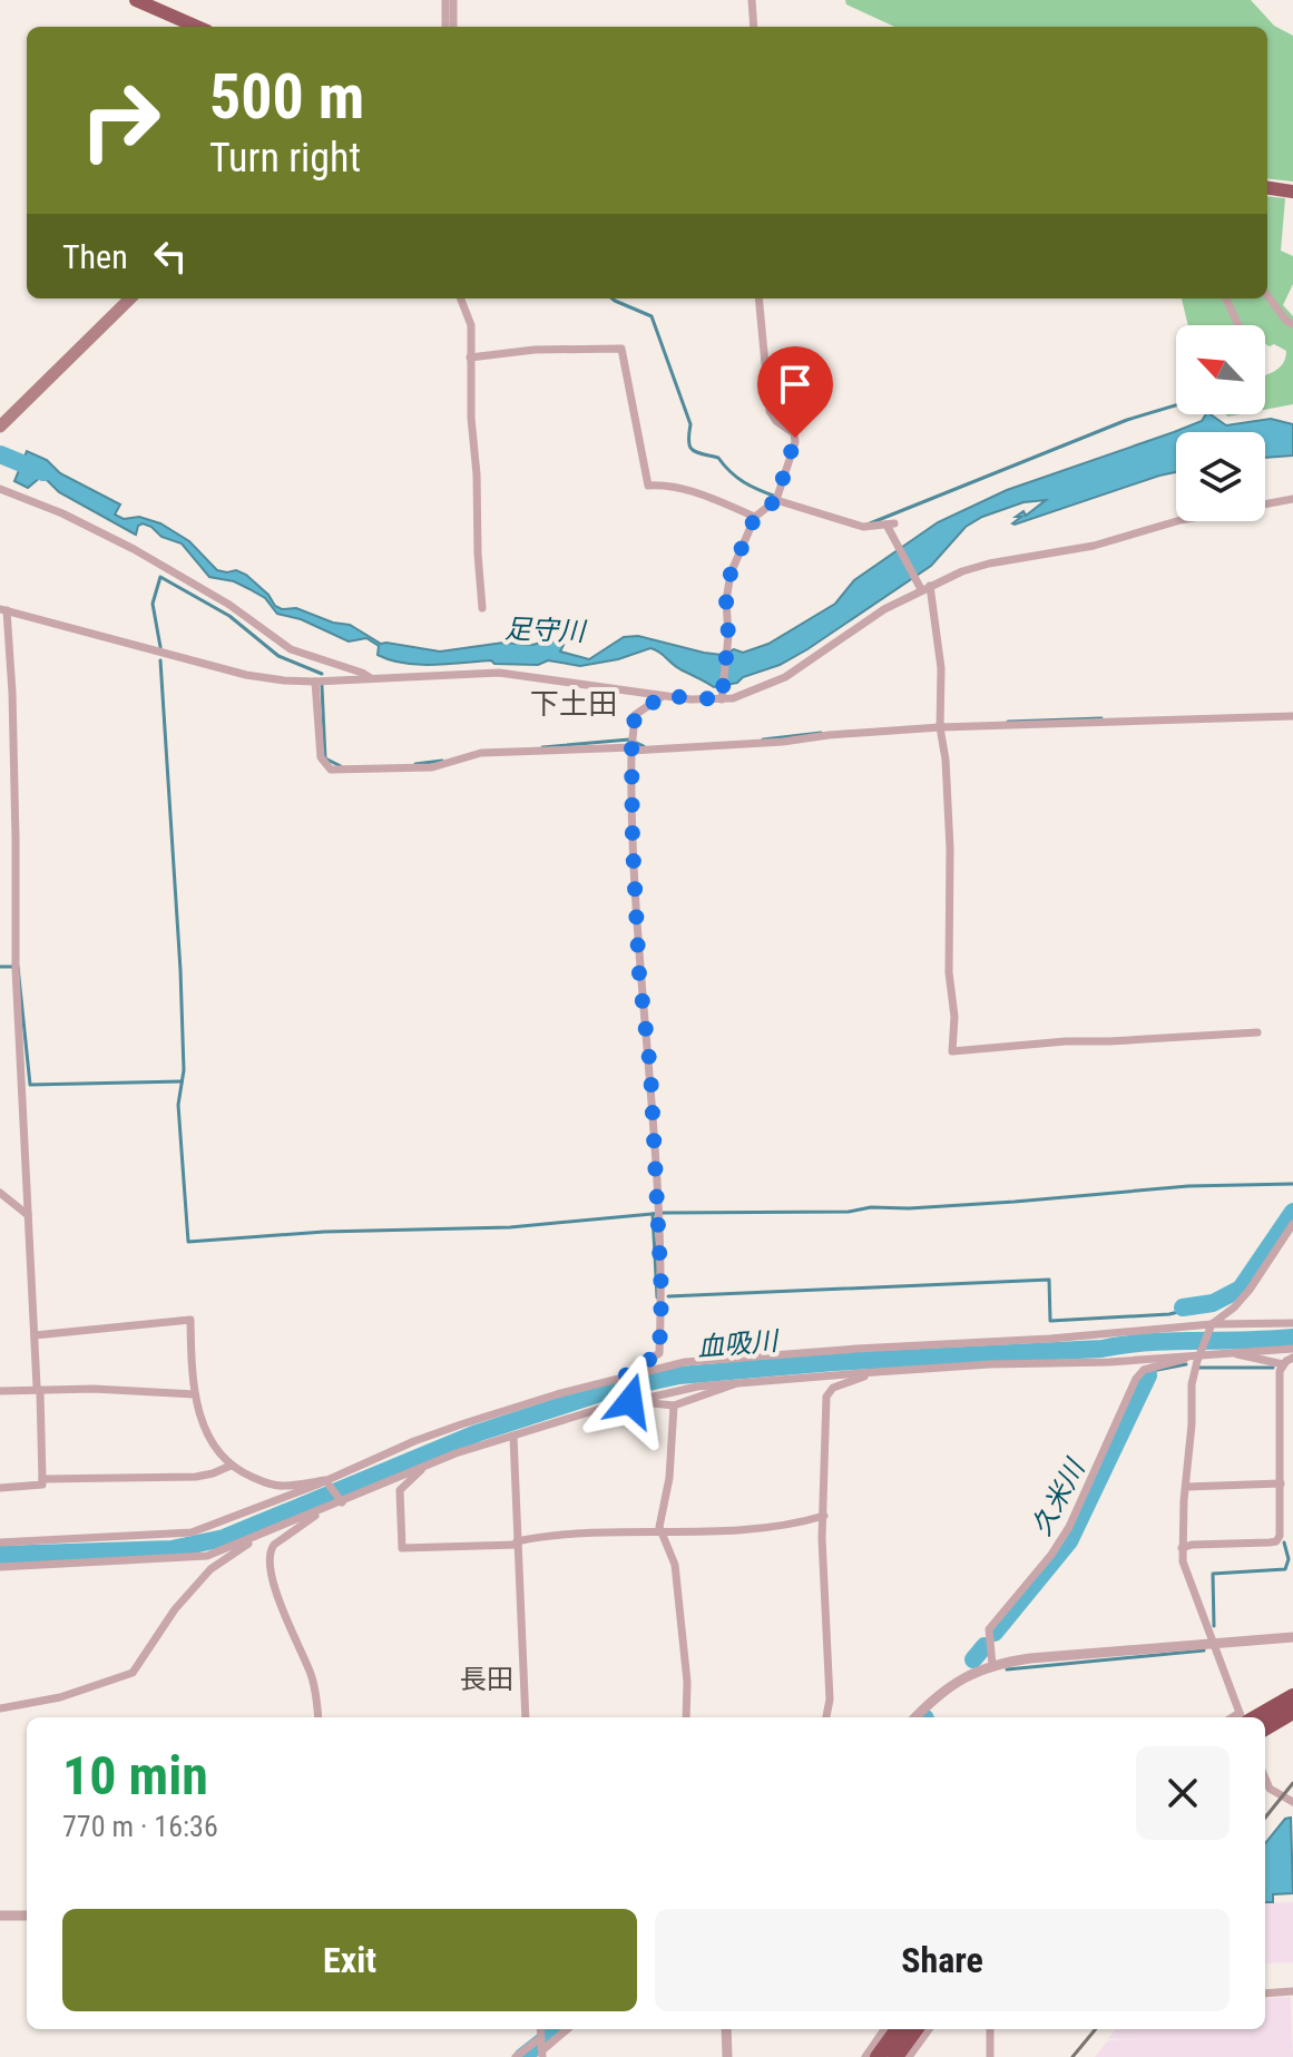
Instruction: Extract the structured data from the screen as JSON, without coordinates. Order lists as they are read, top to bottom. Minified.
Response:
{"districts":["下土田","長田"],"water":["足守川","血吸川","久米川"],"north":"top left","page":{"turn":["500 m","Turn right"],"then":"Then","heading":["10 min","770 m · 16:36"],"buttons":["Exit","Share"]}}
